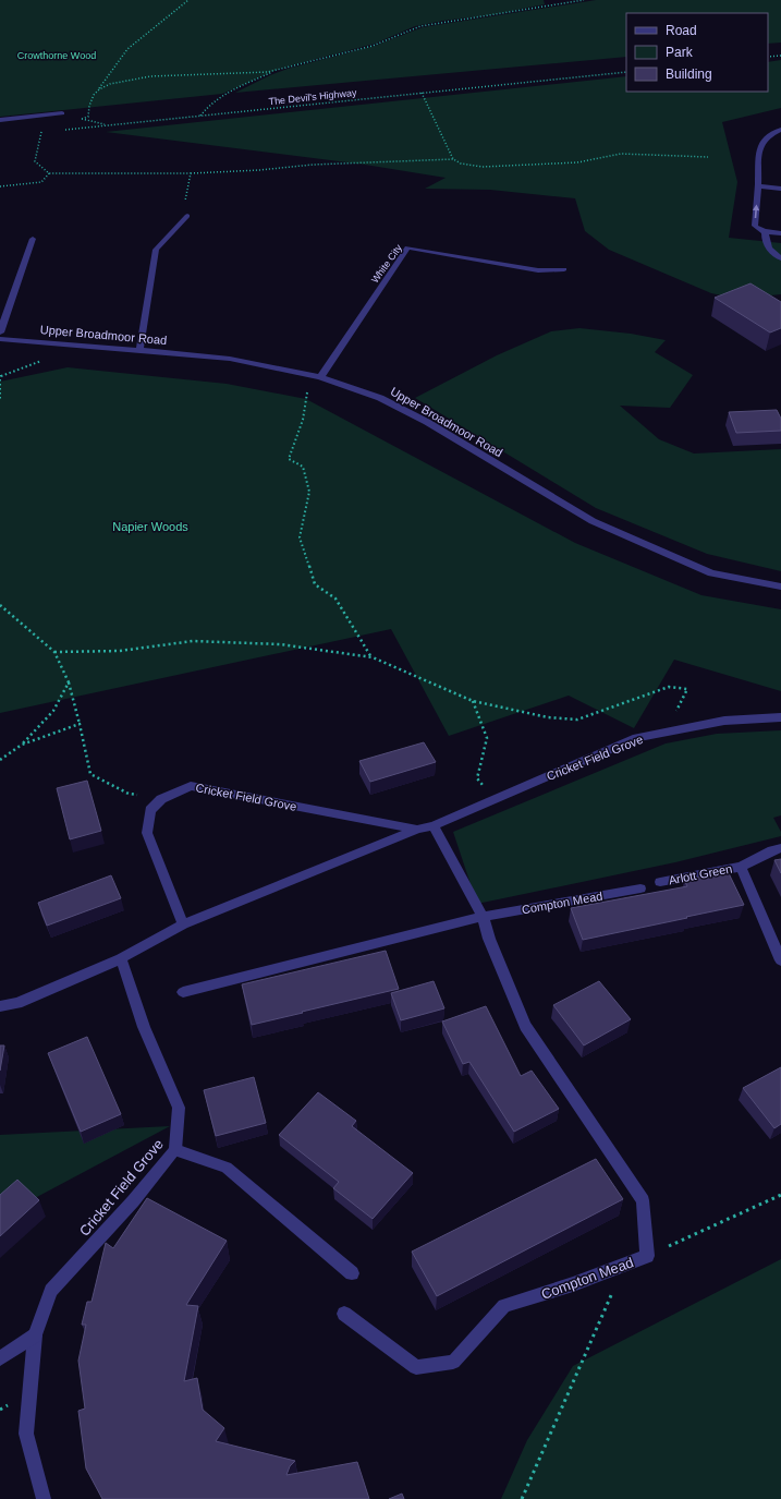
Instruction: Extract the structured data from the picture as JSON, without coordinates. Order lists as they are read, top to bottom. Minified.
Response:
{"streets":{"street":["White City","Upper Broadmoor Road","Cricket Field Grove","Arlott Green","Compton Mead"],"path":["The Devil's Highway"]},"crossings":[["White City","Upper Broadmoor Road"],["Cricket Field Grove","Compton Mead"]],"parks":["Crowthorne Wood","Napier Woods"],"legend":["Road","Park","Building"]}
